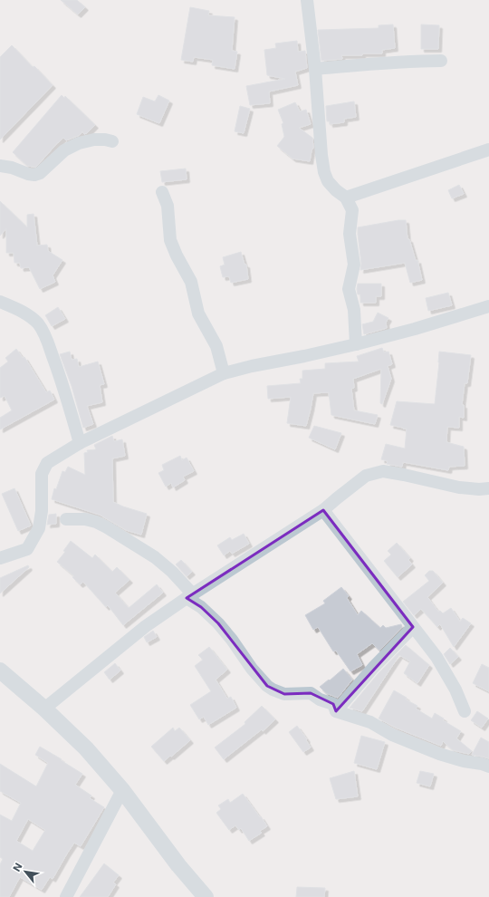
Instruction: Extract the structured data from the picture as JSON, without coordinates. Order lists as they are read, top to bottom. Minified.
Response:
{"north":"top left"}
